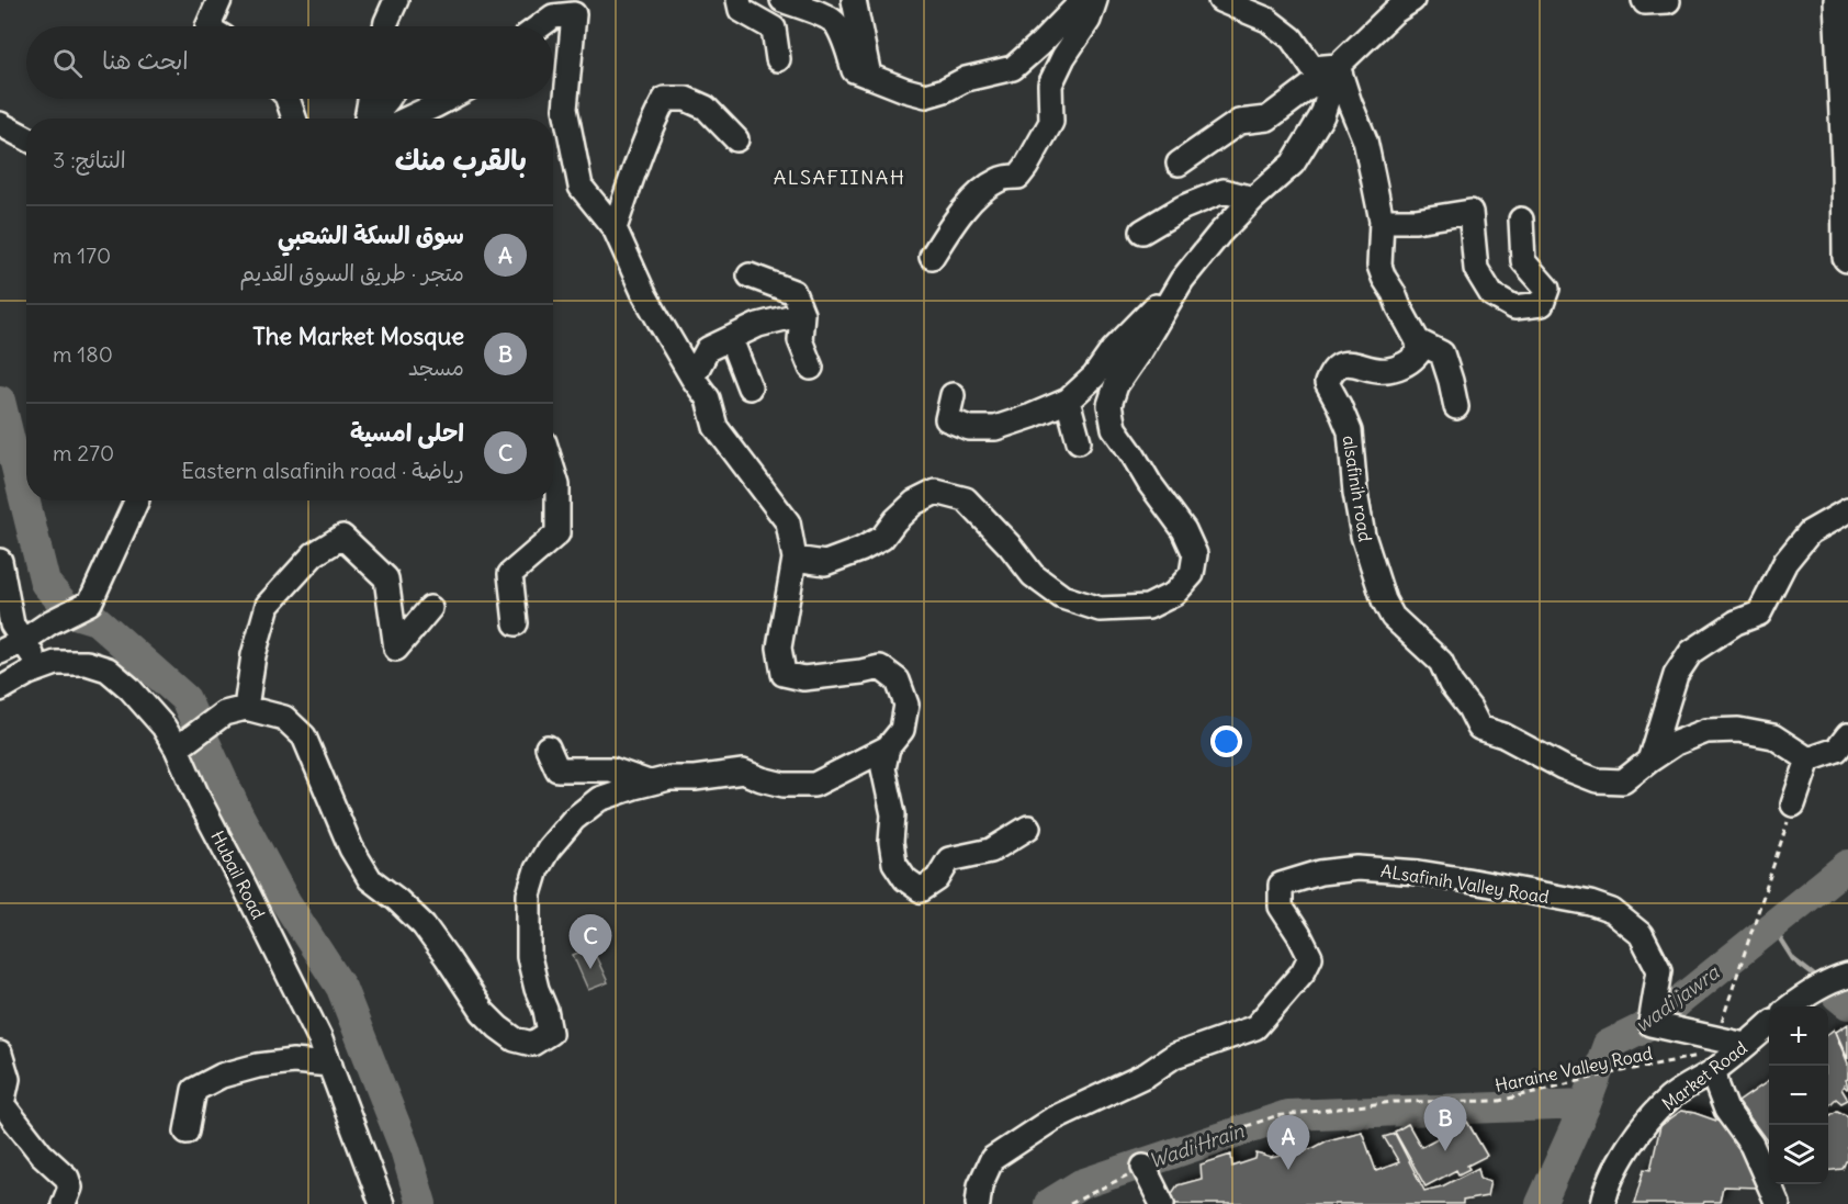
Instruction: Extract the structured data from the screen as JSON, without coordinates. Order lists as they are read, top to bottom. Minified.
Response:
{"streets":{"street":["alsafinih road","Hubail Road","ALsafinih Valley Road","Market Road"],"path":["Haraine Valley Road"]},"crossings":[["ALsafinih Valley Road","Market Road"],["Haraine Valley Road","Market Road"]],"districts":["ALSAFIINAH"],"water":["wadi jawra","Wadi Hrain"],"page":{"search":"ابحث هنا","heading":["بالقرب منك","النتائج: 3"],"list":[{"mark":"A","name":"سوق السكة الشعبي","note":"متجر · طريق السوق القديم","value":"170 m"},{"mark":"B","name":"The Market Mosque","note":"مسجد","value":"180 m"},{"mark":"C","name":"احلى امسية","note":"رياضة · Eastern alsafinih road","value":"270 m"}],"pins":["C","B","A"],"map_buttons":["+","−"]}}
